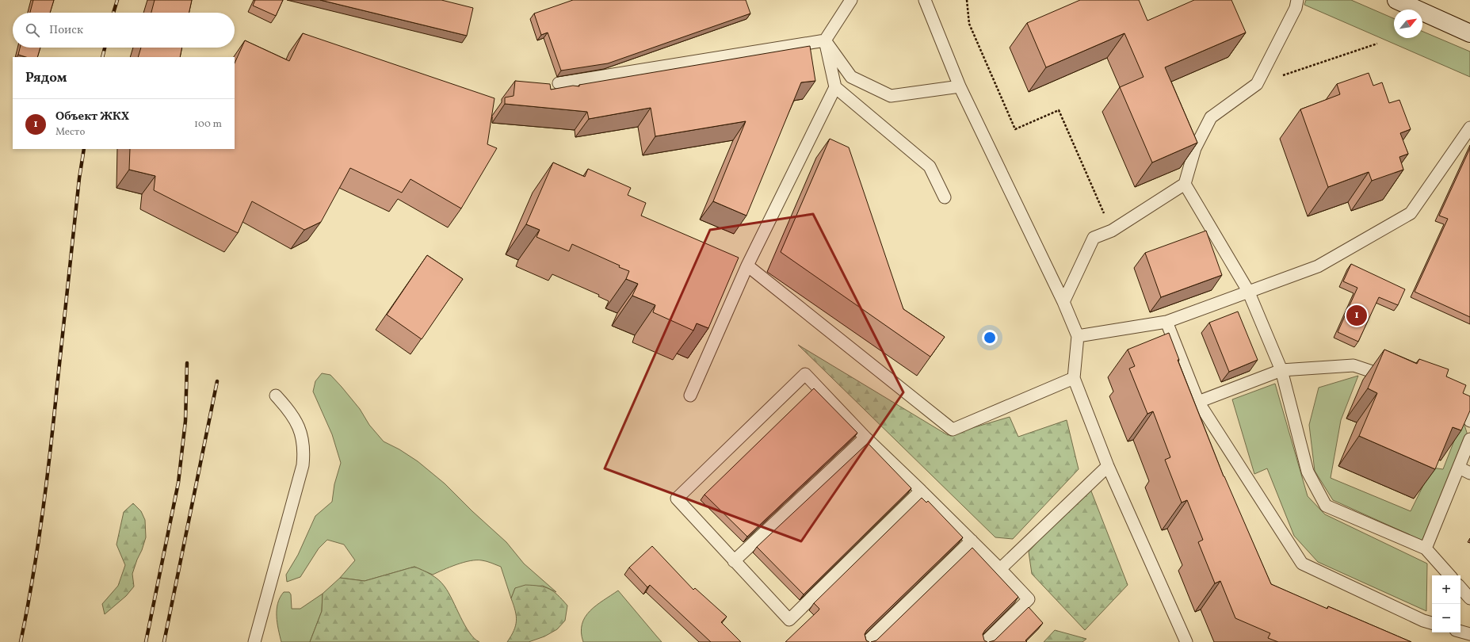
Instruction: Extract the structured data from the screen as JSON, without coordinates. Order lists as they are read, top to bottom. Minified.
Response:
{"north":"top right","page":{"search":"Поиск","heading":"Рядом","list":[{"mark":"1","name":"Объект ЖКХ","note":"Место","value":"100 m"}],"pins":"1","map_buttons":["+","−"]}}
